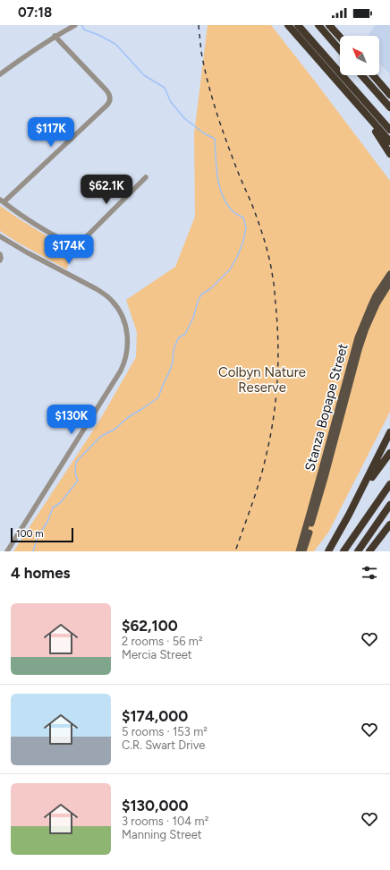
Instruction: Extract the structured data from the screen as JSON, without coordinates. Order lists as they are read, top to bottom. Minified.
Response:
{"streets":{"main road":["Stanza Bopape Street"]},"parks":["Colbyn Nature Reserve"],"scale_bar":"100 m","north":"top left","page":{"status":"07:18","price":["$117K","$62.1K","$174K","$130K"],"scale":"100 m","heading":"4 homes","list":[{"name":"$62,100","note":"2 rooms · 56 m² · Mercia Street"},{"name":"$174,000","note":"5 rooms · 153 m² · C.R. Swart Drive"},{"name":"$130,000","note":"3 rooms · 104 m² · Manning Street"}]}}
